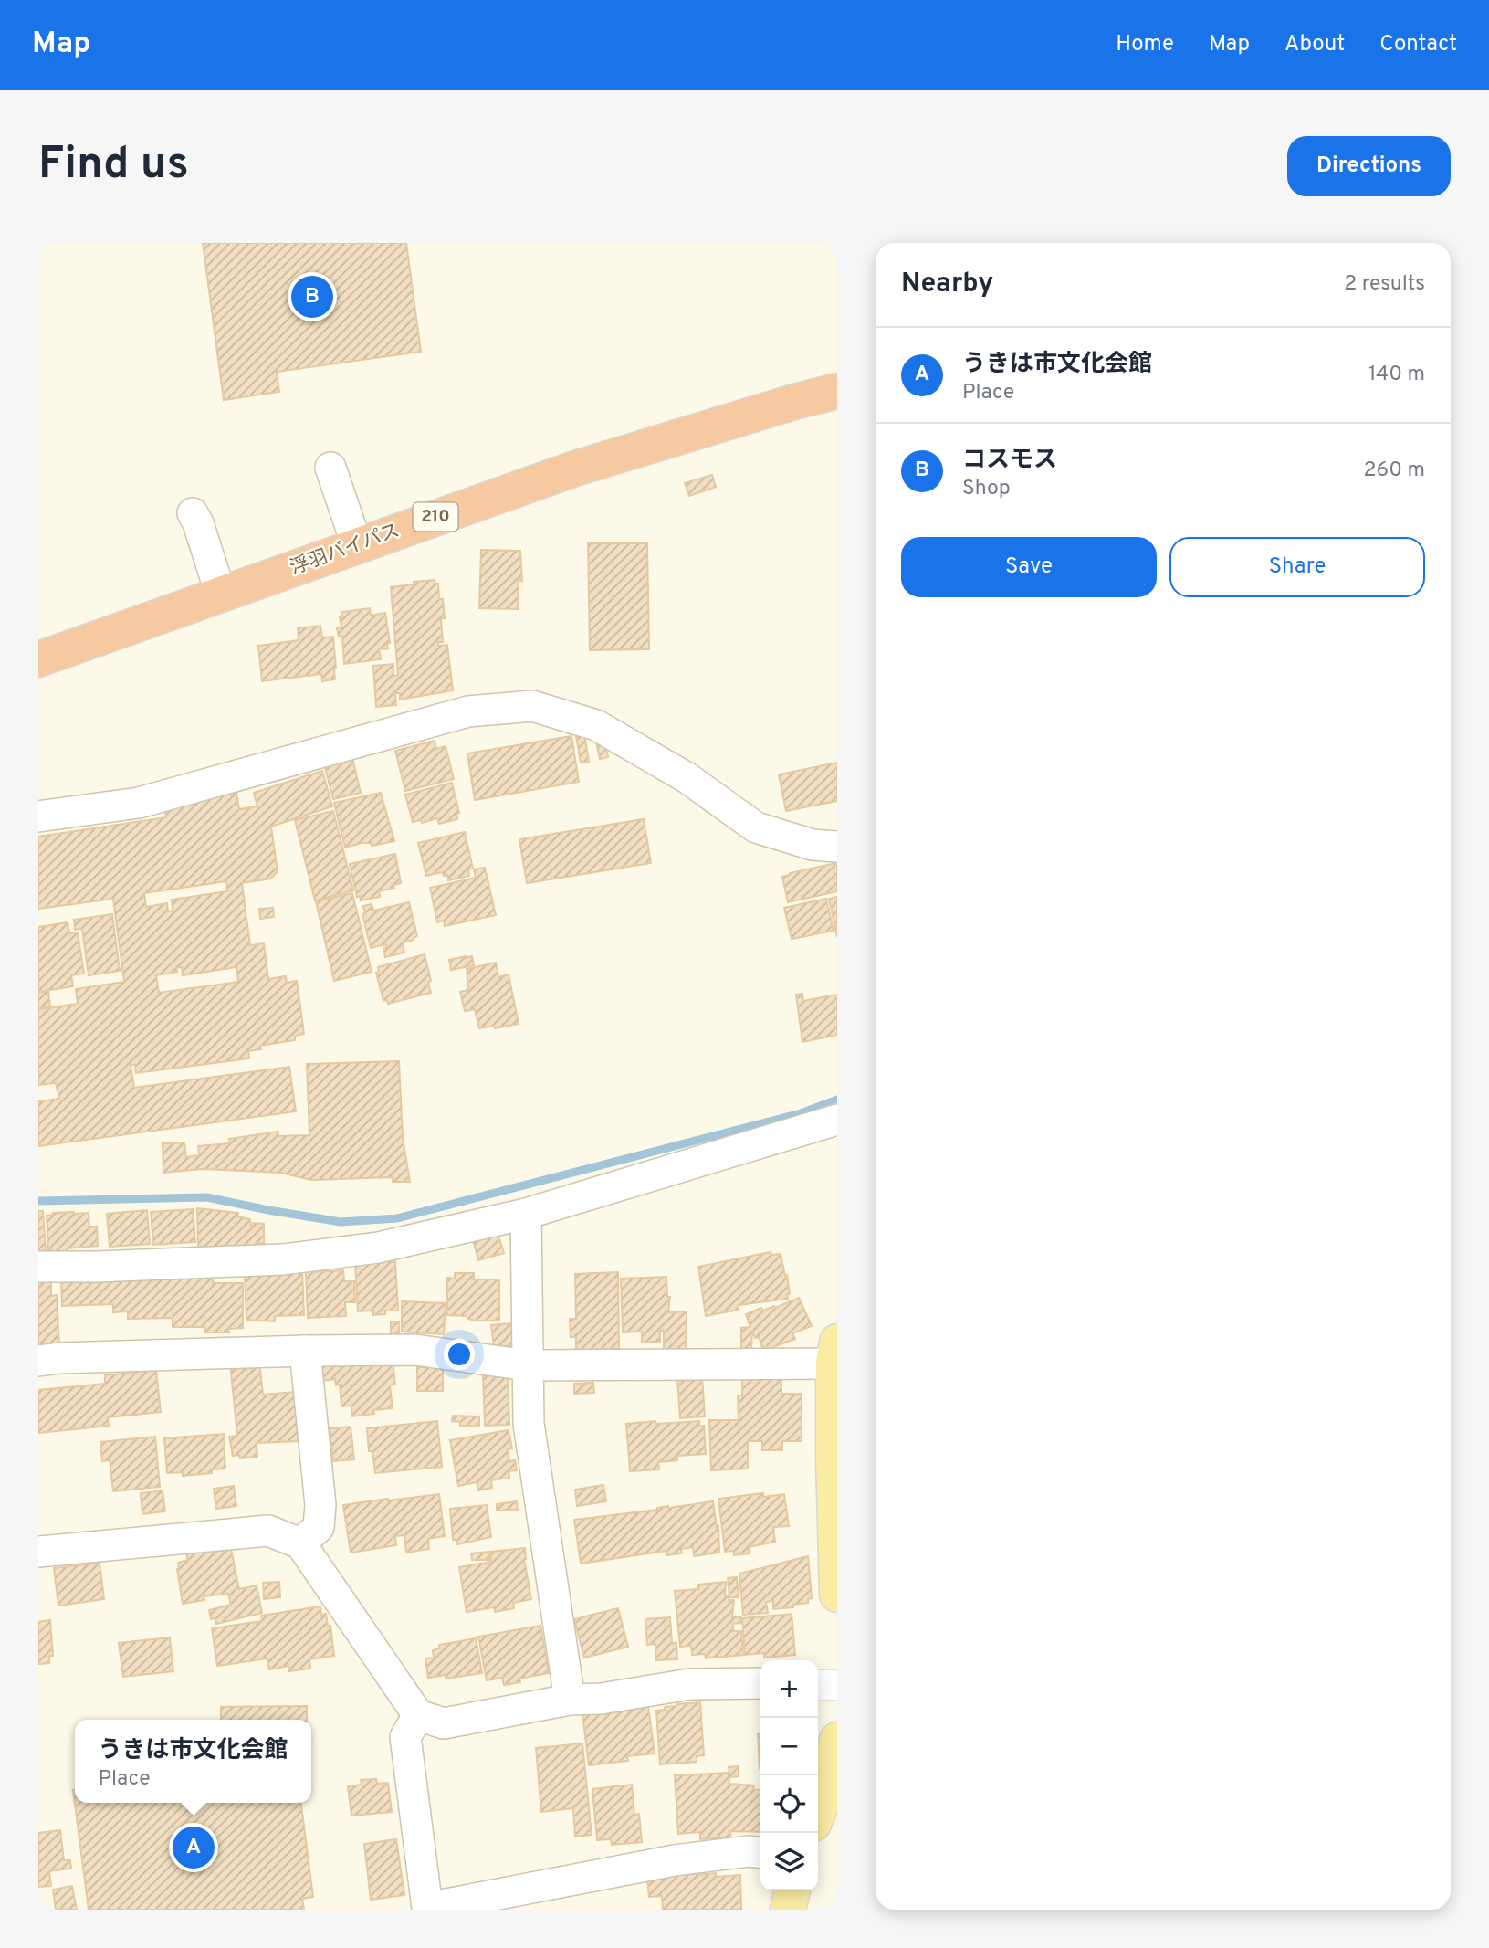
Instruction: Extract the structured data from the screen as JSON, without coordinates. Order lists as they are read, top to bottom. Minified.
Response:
{"streets":{"highway":["210","浮羽バイパス"]},"page":{"header":"Map","nav":["Home","Map","About","Contact"],"buttons":["Directions",["Save","Share"]],"title":"Find us","heading":["Nearby","2 results"],"pins":["B","A"],"list":[{"mark":"A","name":"うきは市文化会館","note":"Place","value":"140 m"},{"mark":"B","name":"コスモス","note":"Shop","value":"260 m"}],"map_buttons":["+","−"],"popup":["うきは市文化会館","Place"]}}
